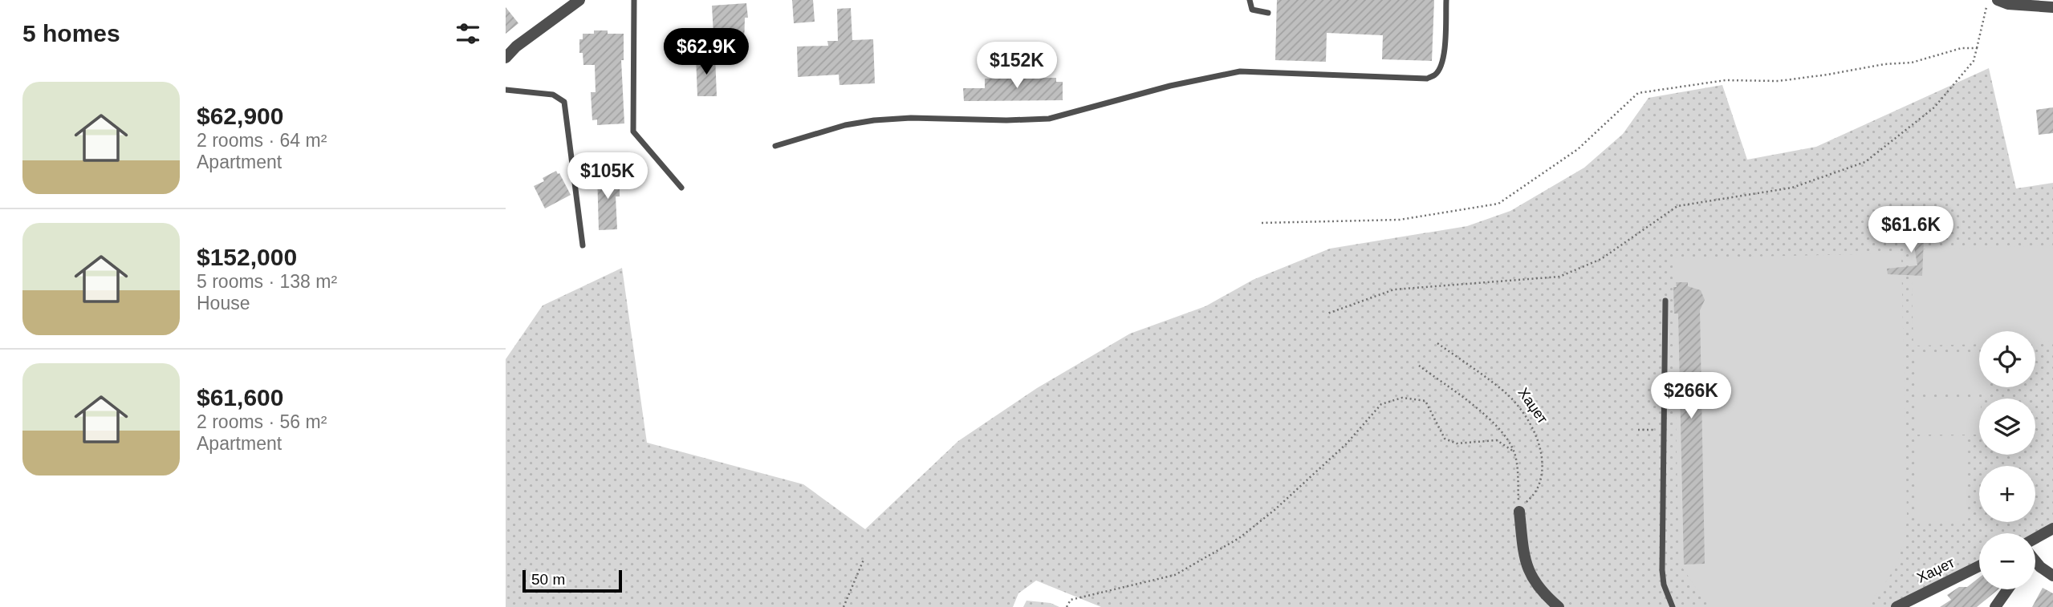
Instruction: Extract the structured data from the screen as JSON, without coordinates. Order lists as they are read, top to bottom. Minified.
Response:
{"streets":{"street":["Хаџет"]},"scale_bar":"50 m","page":{"heading":"5 homes","price":["$62.9K","$152K","$105K","$61.6K","$266K"],"list":[{"name":"$62,900","note":"2 rooms · 64 m² · Apartment"},{"name":"$152,000","note":"5 rooms · 138 m² · House"},{"name":"$61,600","note":"2 rooms · 56 m² · Apartment"}],"map_buttons":["+","−"],"scale":"50 m"}}
